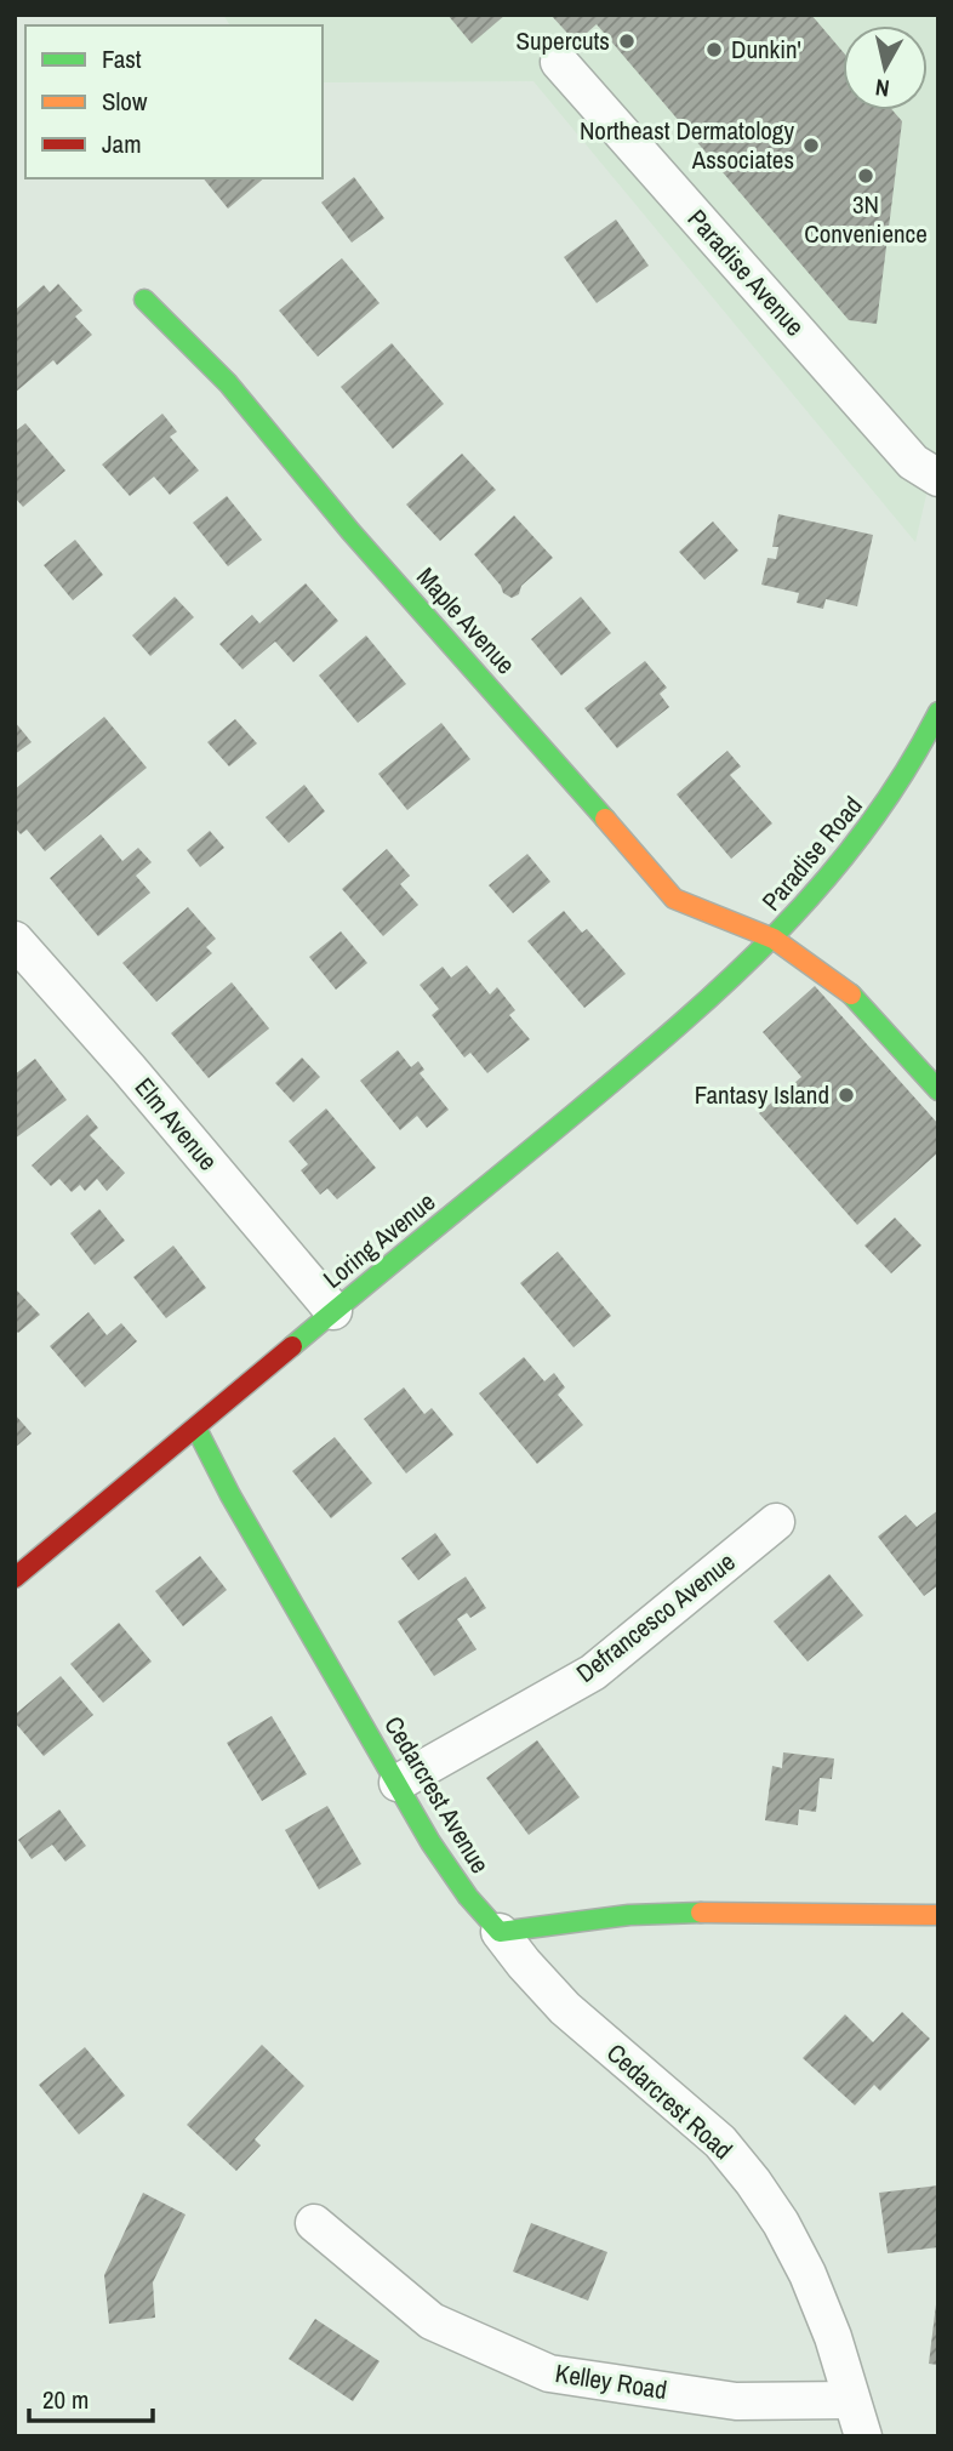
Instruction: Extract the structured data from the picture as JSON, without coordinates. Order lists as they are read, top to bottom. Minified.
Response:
{"streets":{"main road":["Maple Avenue","Paradise Road","Loring Avenue","Cedarcrest Avenue"],"street":["Paradise Avenue","Elm Avenue","Defrancesco Avenue","Cedarcrest Road","Kelley Road"]},"crossings":[["Maple Avenue","Paradise Road"],["Maple Avenue","Loring Avenue"],["Paradise Road","Loring Avenue"],["Elm Avenue","Loring Avenue"],["Loring Avenue","Cedarcrest Avenue"],["Defrancesco Avenue","Cedarcrest Avenue"],["Cedarcrest Avenue","Cedarcrest Road"],["Cedarcrest Road","Kelley Road"]],"places":["Supercuts","Dunkin'","Northeast Dermatology Associates","3N Convenience","Fantasy Island"],"legend":["Fast","Slow","Jam"],"scale_bar":"20 m","north":"bottom"}
